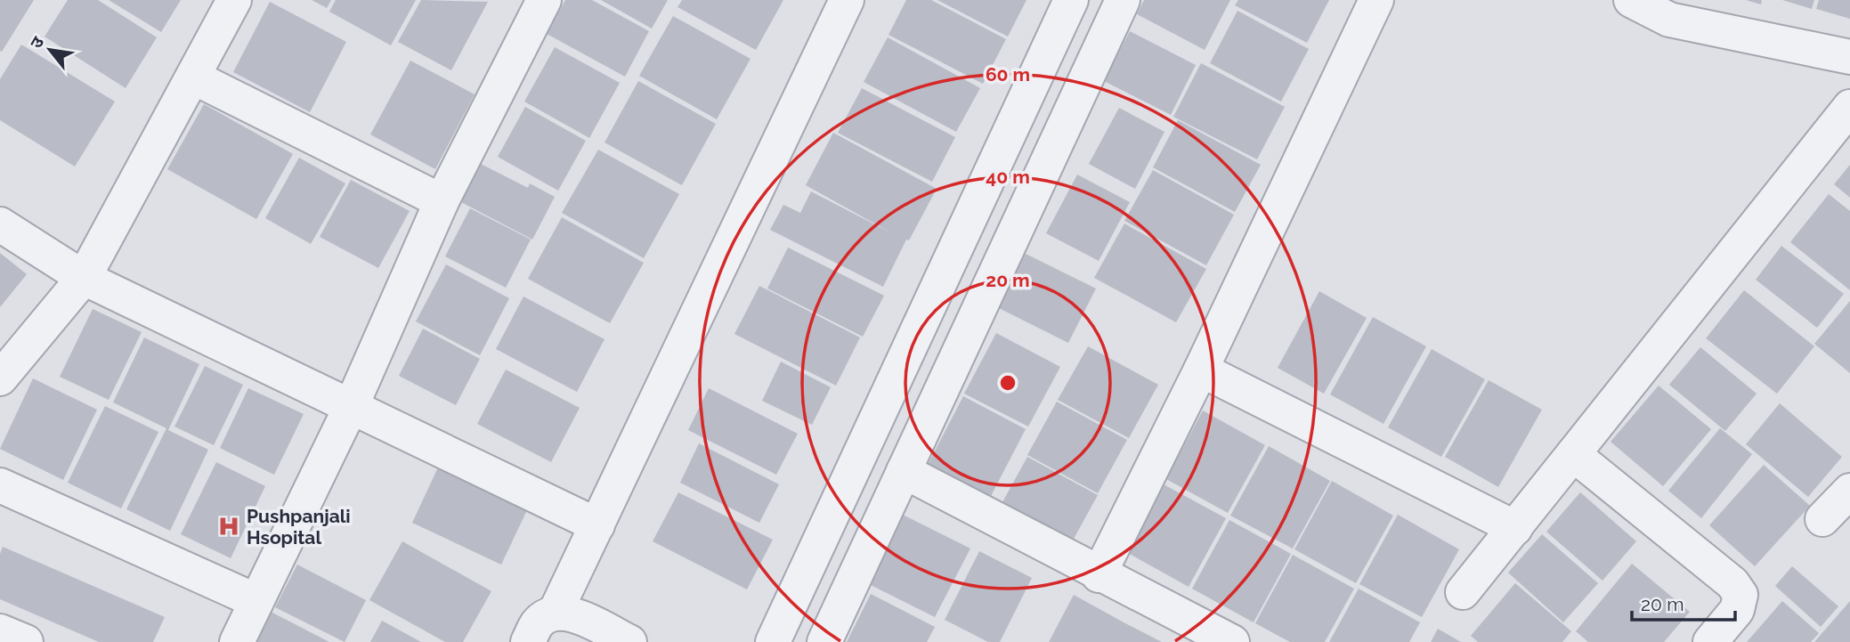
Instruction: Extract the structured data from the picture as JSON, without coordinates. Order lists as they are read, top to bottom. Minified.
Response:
{"places":{"hospital":["Pushpanjali Hsopital"]},"scale_bar":"20 m","north":"top left","rings":["60 m","40 m","20 m"]}
